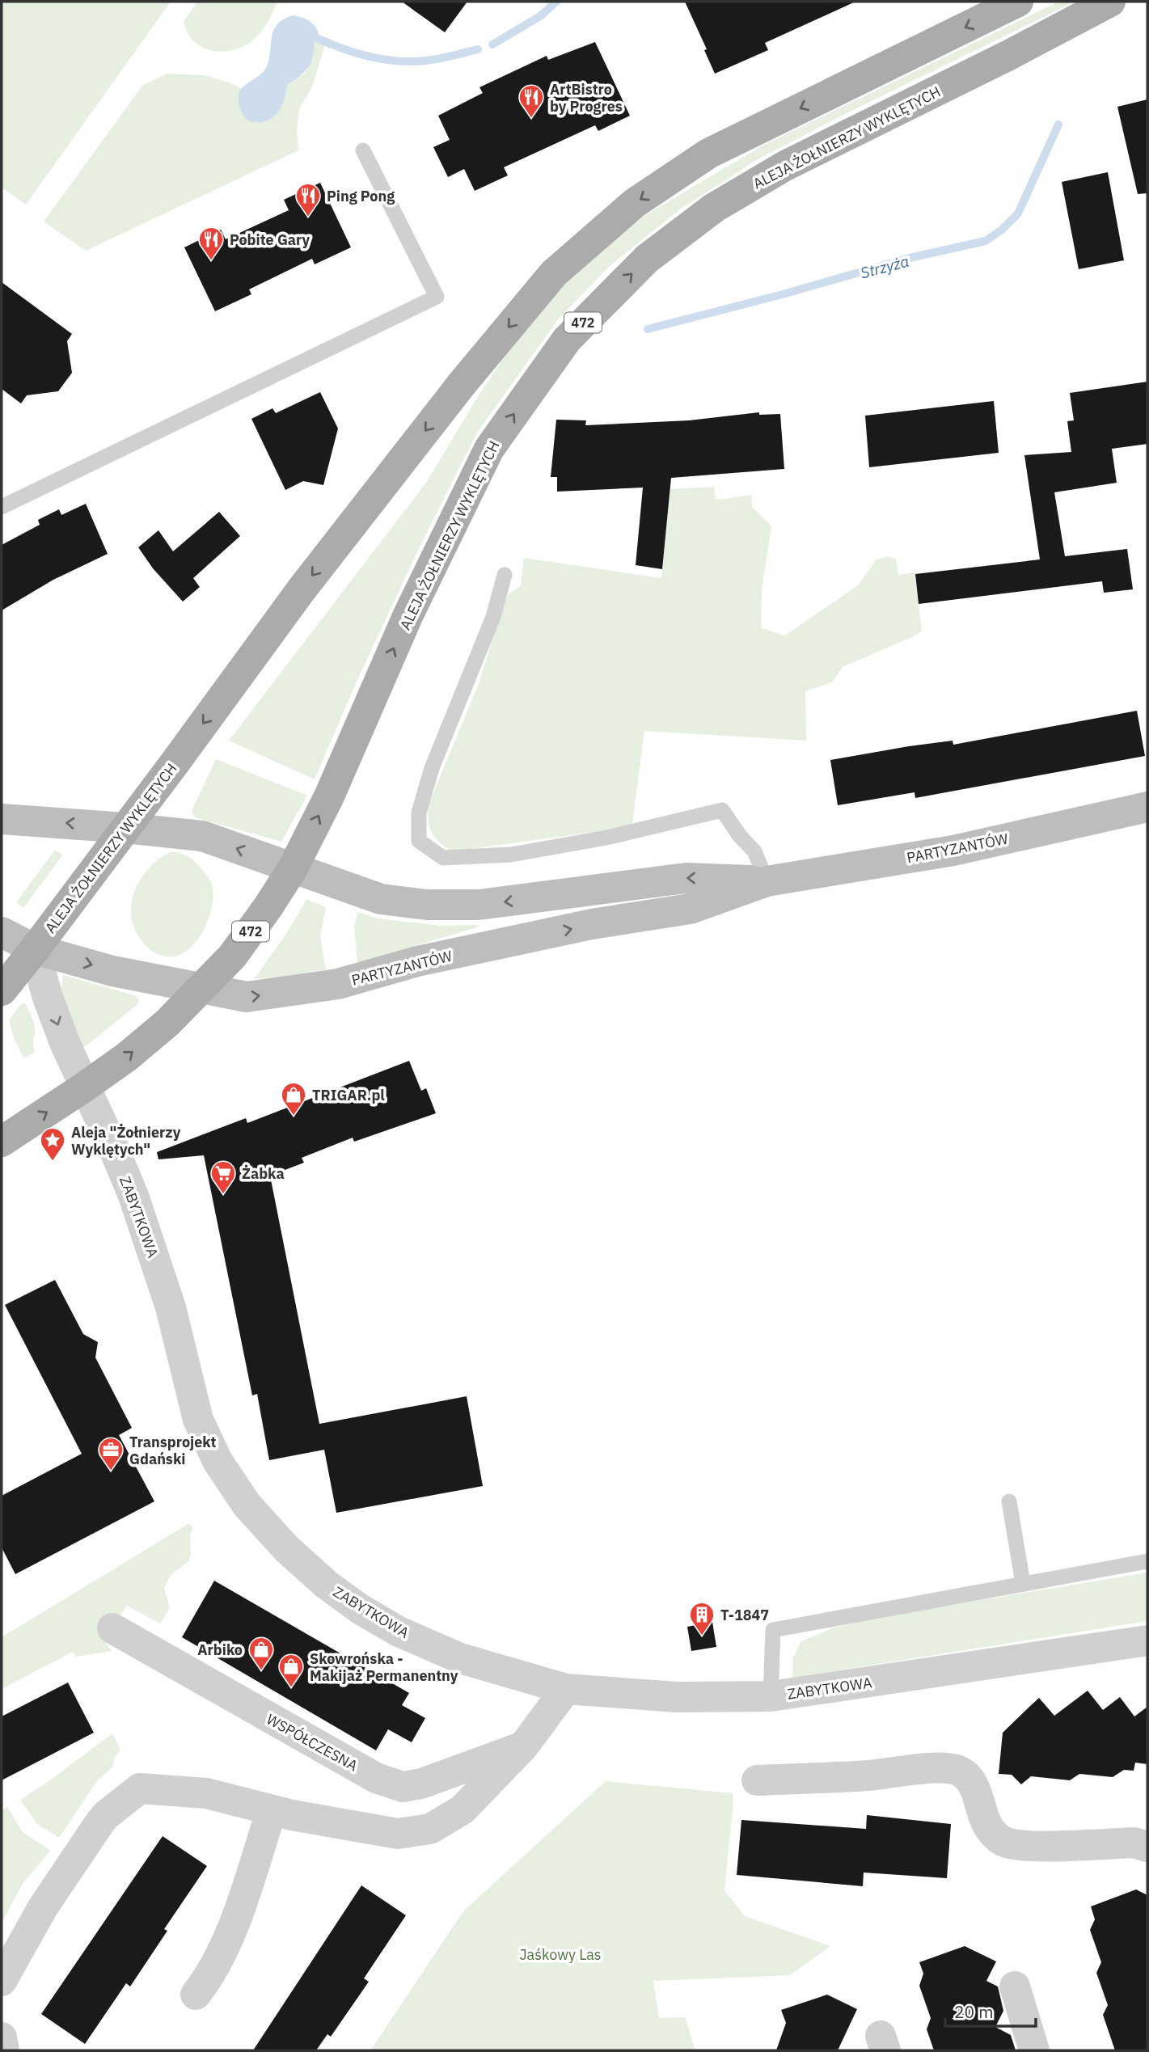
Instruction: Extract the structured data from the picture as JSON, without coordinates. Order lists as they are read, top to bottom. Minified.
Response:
{"streets":{"main road":["ALEJA ŻOŁNIERZY WYKLĘTYCH","472"],"street":["PARTYZANTÓW","ZABYTKOWA","WSPÓŁCZESNA"]},"crossings":[["ALEJA ŻOŁNIERZY WYKLĘTYCH","PARTYZANTÓW"],["ALEJA ŻOŁNIERZY WYKLĘTYCH","ZABYTKOWA"],["PARTYZANTÓW","ZABYTKOWA"]],"water":["Strzyża"],"parks":["Jaśkowy Las"],"places":{"restaurant":["ArtBistro by Progres","Ping Pong","Pobite Gary"],"shop":["TRIGAR.pl","Arbiko","Skowrońska - Makijaż Permanentny"],"place":["Aleja \"Żołnierzy Wyklętych\""],"supermarket":["Żabka"],"office":["Transprojekt Gdański"],"building":["T-1847"]},"scale_bar":"20 m"}
